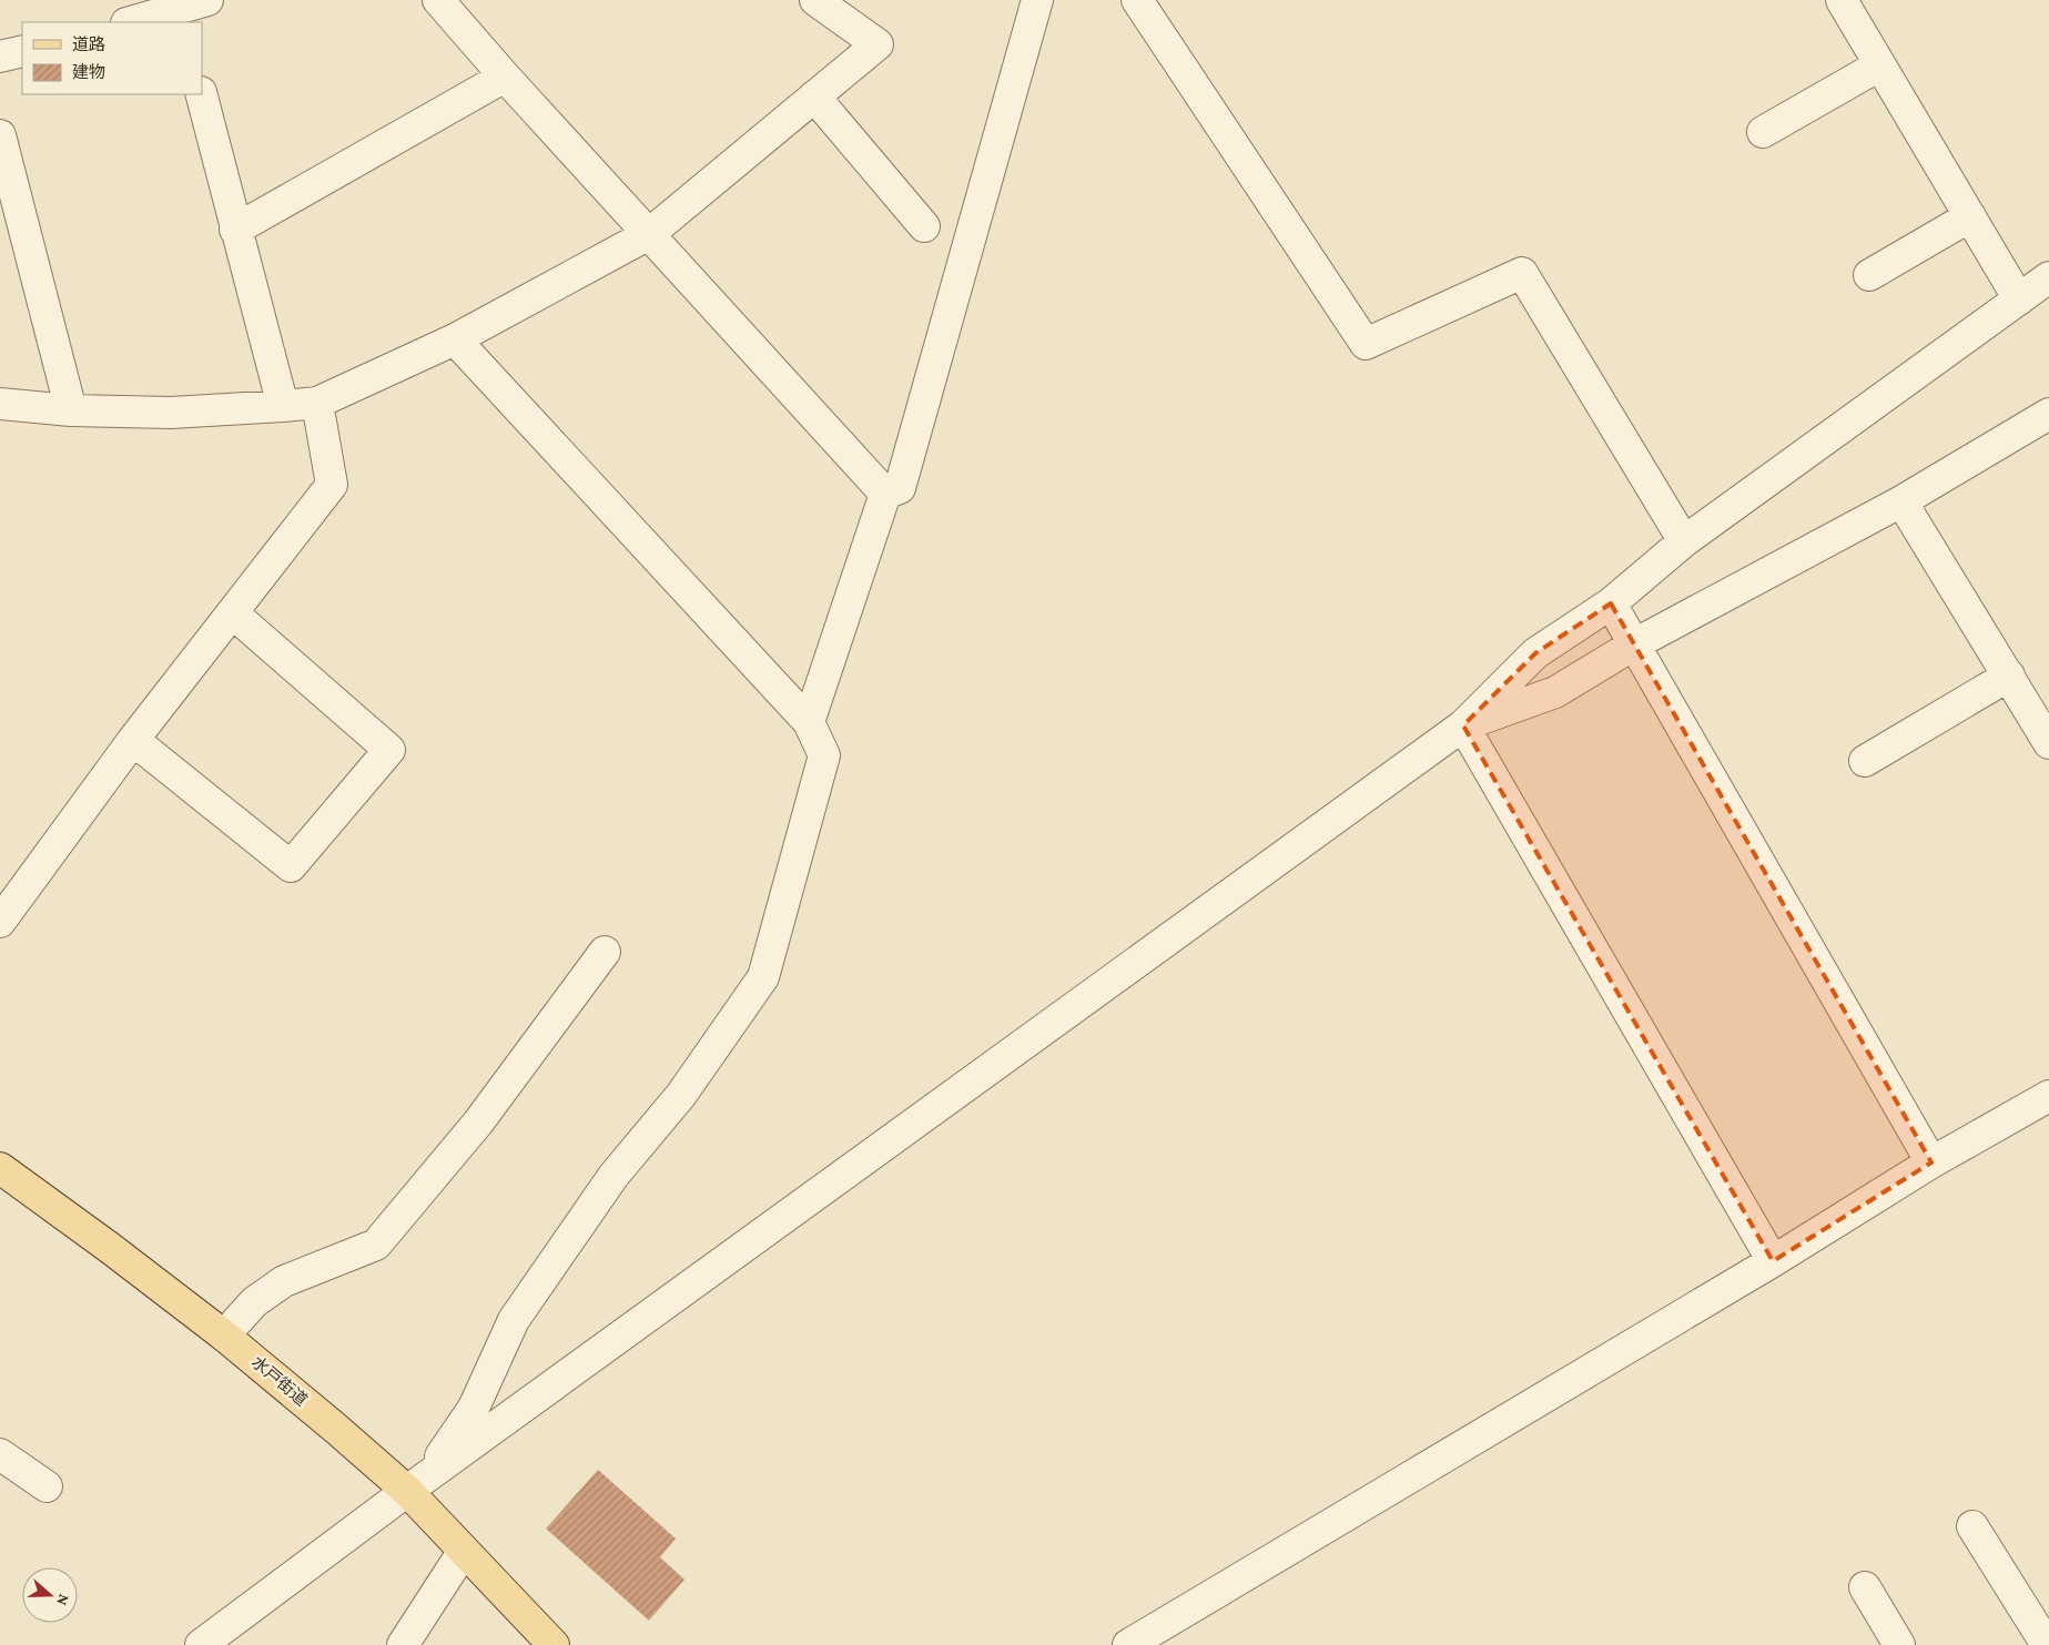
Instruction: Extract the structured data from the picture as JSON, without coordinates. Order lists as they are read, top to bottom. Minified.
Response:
{"streets":{"main road":["水戸街道"]},"legend":["道路","建物"],"north":"right"}
